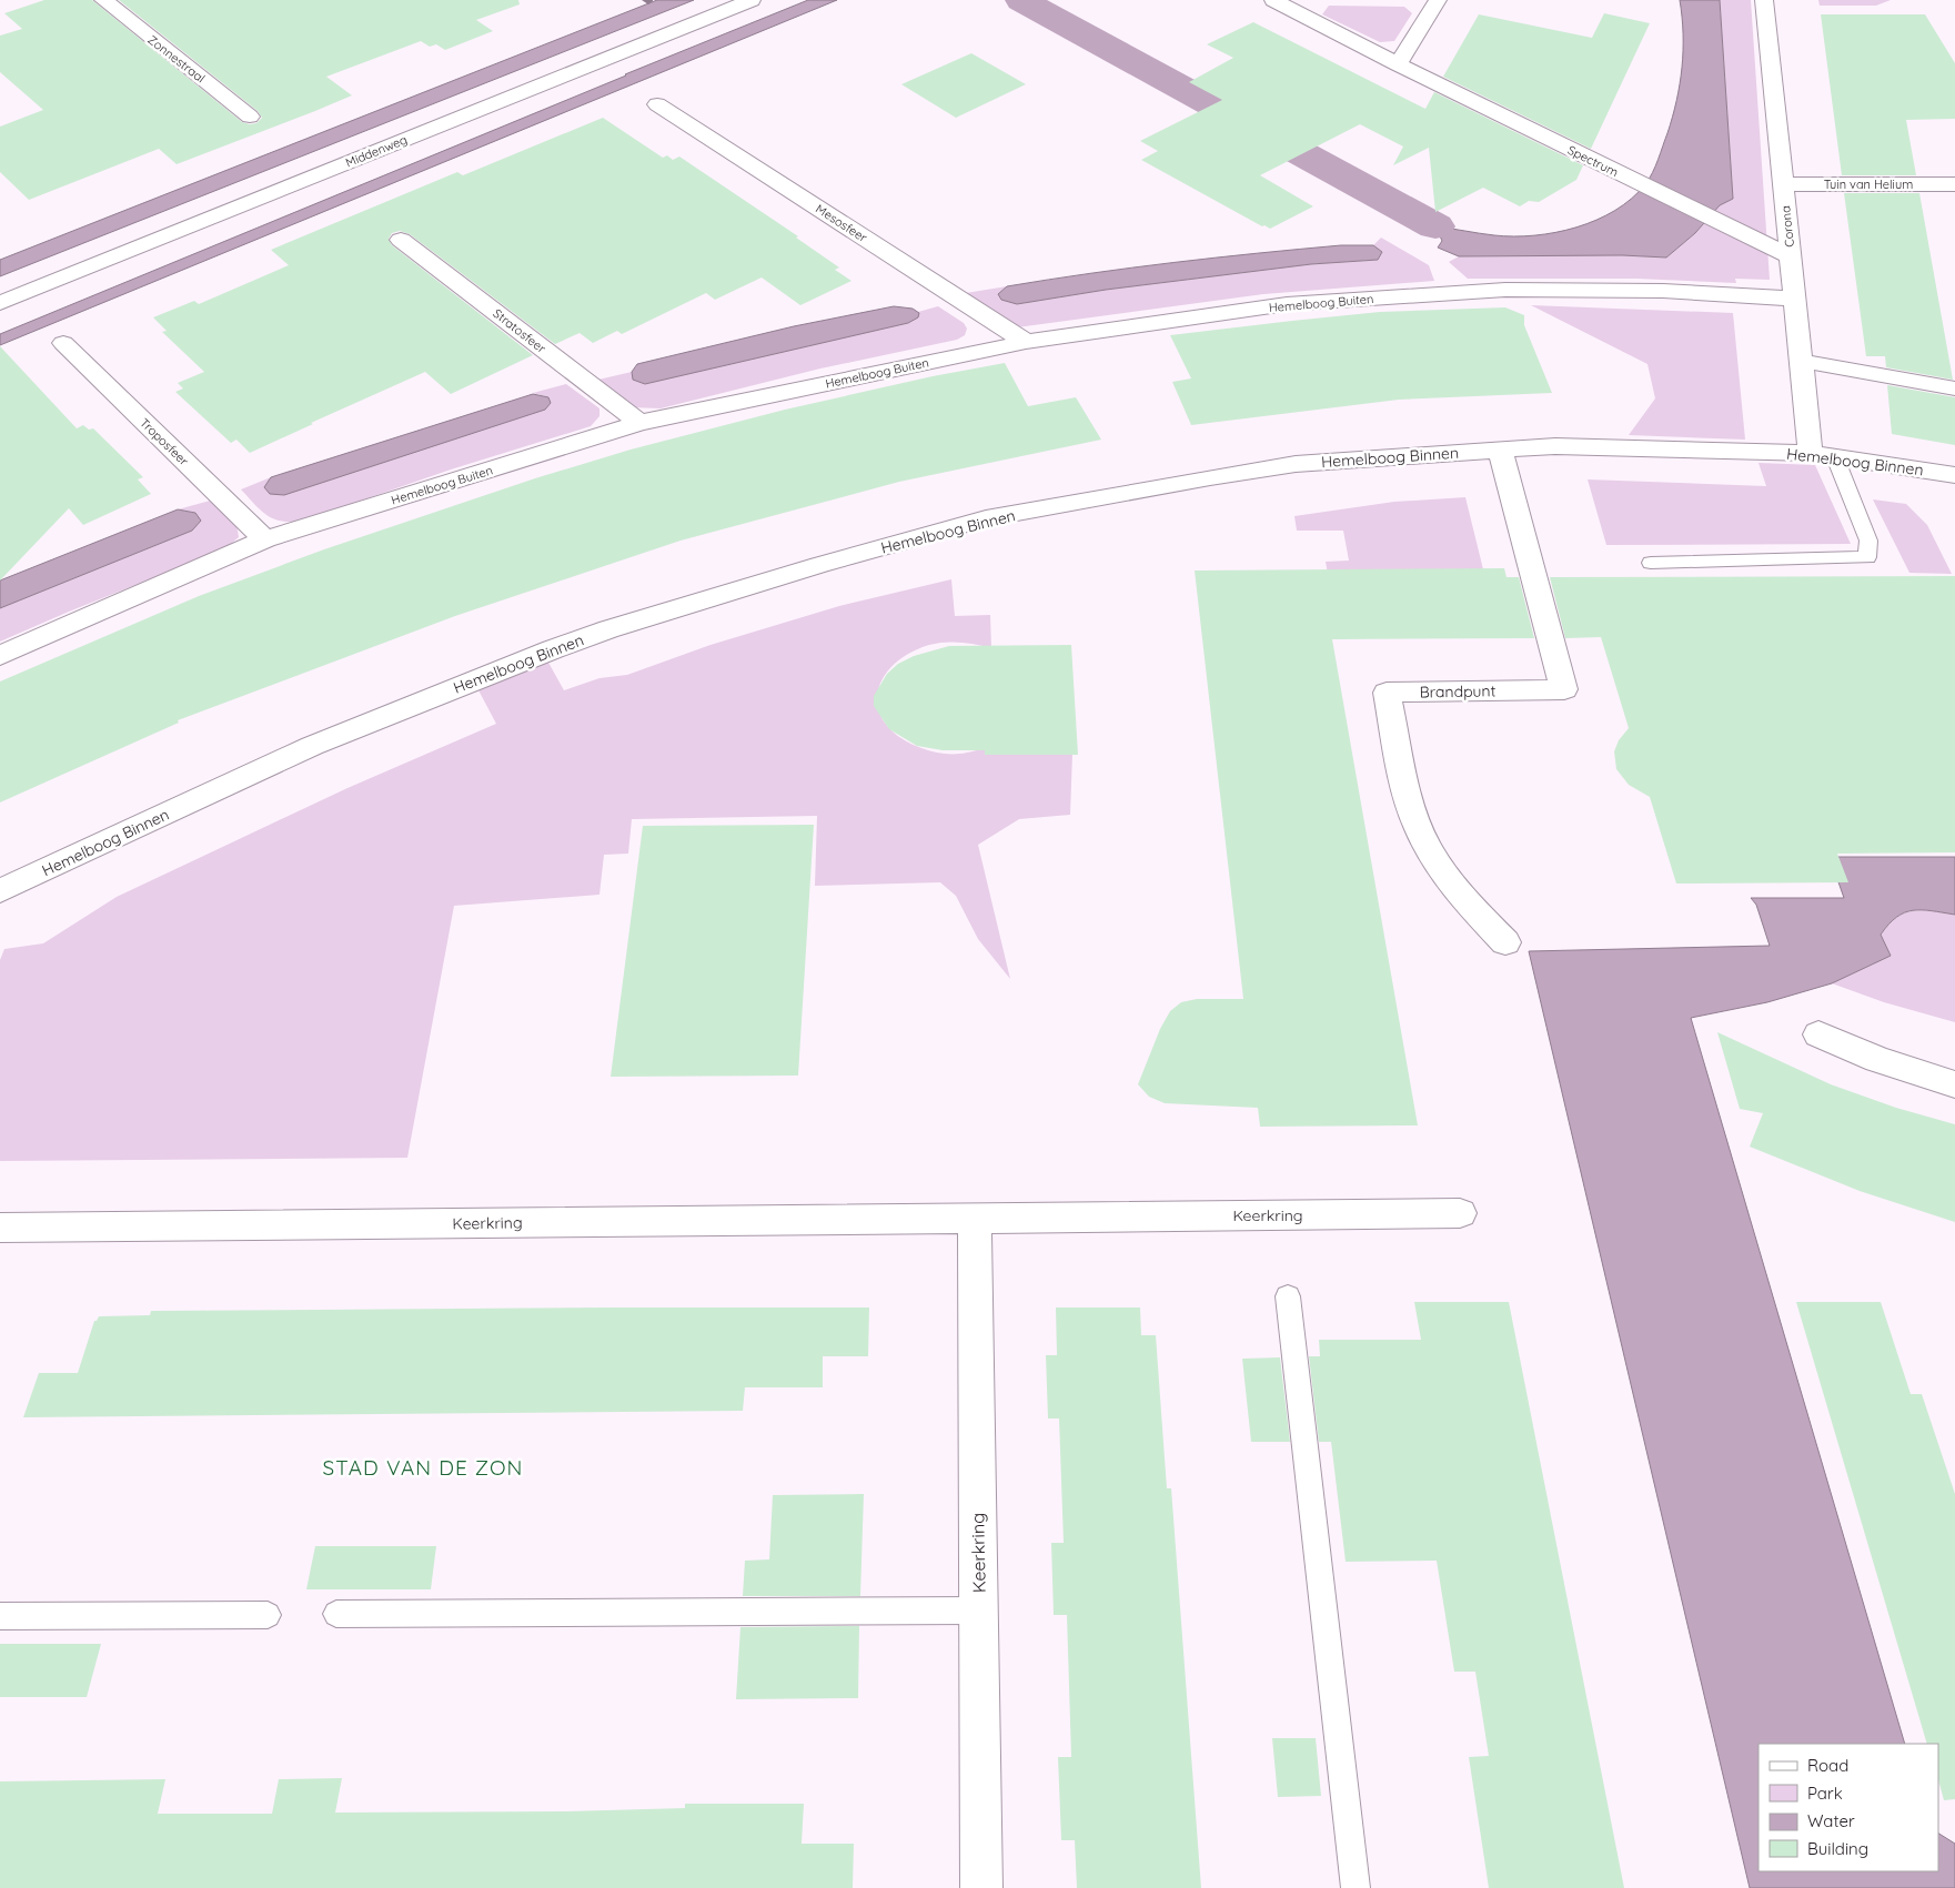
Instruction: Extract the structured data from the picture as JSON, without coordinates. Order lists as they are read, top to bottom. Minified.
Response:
{"streets":{"street":["Zonnestraal","Middenweg","Spectrum","Tuin van Helium","Mesosfeer","Corona","Hemelboog Buiten","Stratosfeer","Troposfeer","Hemelboog Binnen","Brandpunt","Keerkring"]},"crossings":[["Spectrum","Corona"],["Tuin van Helium","Corona"],["Mesosfeer","Hemelboog Buiten"],["Corona","Hemelboog Buiten"],["Corona","Hemelboog Binnen"],["Hemelboog Buiten","Stratosfeer"],["Hemelboog Buiten","Troposfeer"],["Hemelboog Binnen","Brandpunt"]],"districts":["STAD VAN DE ZON"],"legend":["Road","Park","Water","Building"]}
